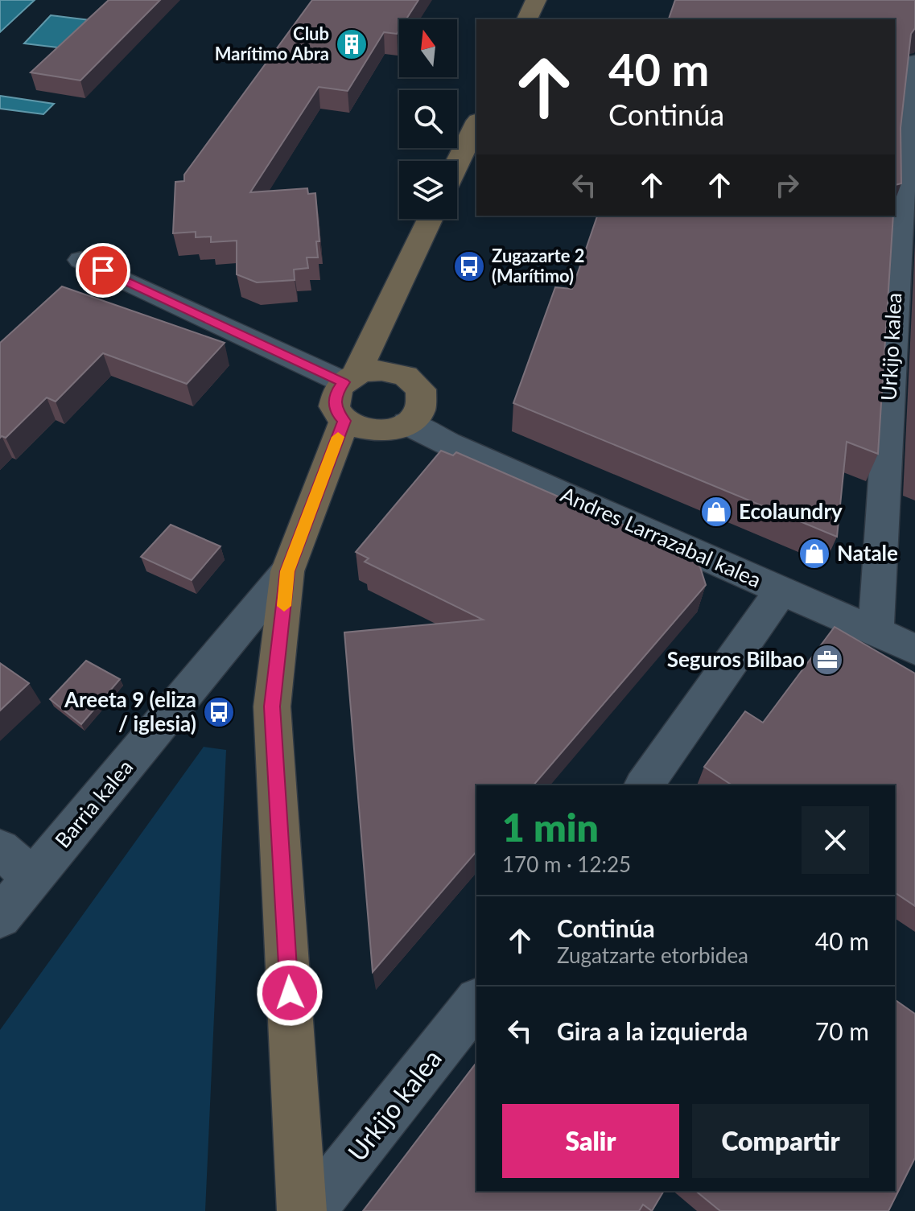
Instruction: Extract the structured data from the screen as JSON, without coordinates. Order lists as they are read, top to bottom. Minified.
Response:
{"streets":{"street":["Urkijo kalea","Andres Larrazabal kalea","Barria kalea"]},"crossings":[["Urkijo kalea","Andres Larrazabal kalea"]],"places":{"building":["Club Marítimo Abra"],"bus stop":["Zugazarte 2 (Marítimo)","Areeta 9 (eliza / iglesia)"],"shop":["Ecolaundry","Natale"],"office":["Seguros Bilbao"]},"north":"top","page":{"turn":["40 m","Continúa"],"heading":["1 min","170 m · 12:25"],"list":[{"name":"Continúa","note":"Zugatzarte etorbidea","value":"40 m"},{"name":"Gira a la izquierda","value":"70 m"}],"buttons":["Salir","Compartir"]}}
